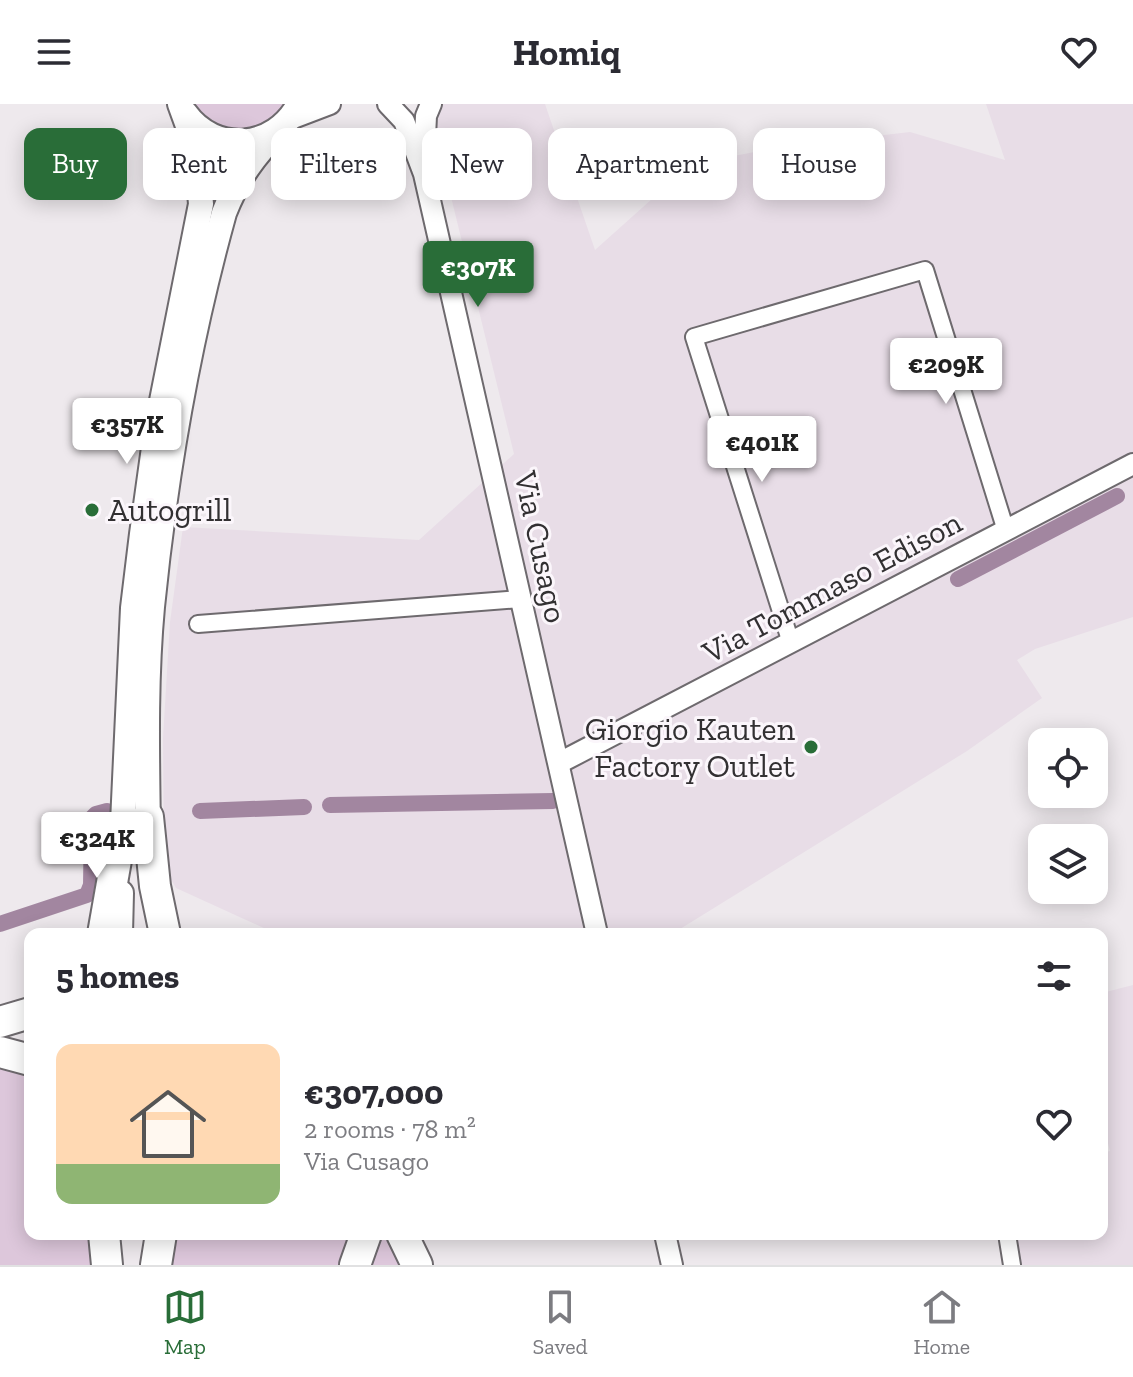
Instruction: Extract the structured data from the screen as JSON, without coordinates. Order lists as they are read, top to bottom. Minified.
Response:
{"streets":{"street":["Via Cusago","Via Tommaso Edison"]},"crossings":[["Via Cusago","Via Tommaso Edison"]],"places":["Autogrill","Giorgio Kauten Factory Outlet"],"page":{"header":"Homiq","chip":["Buy","Rent","Filters","New","Apartment","House"],"price":["€307K","€209K","€357K","€401K","€324K"],"heading":"5 homes","list":[{"name":"€307,000","note":"2 rooms · 78 m² · Via Cusago"}],"tabs":["Map","Saved","Home"]}}
